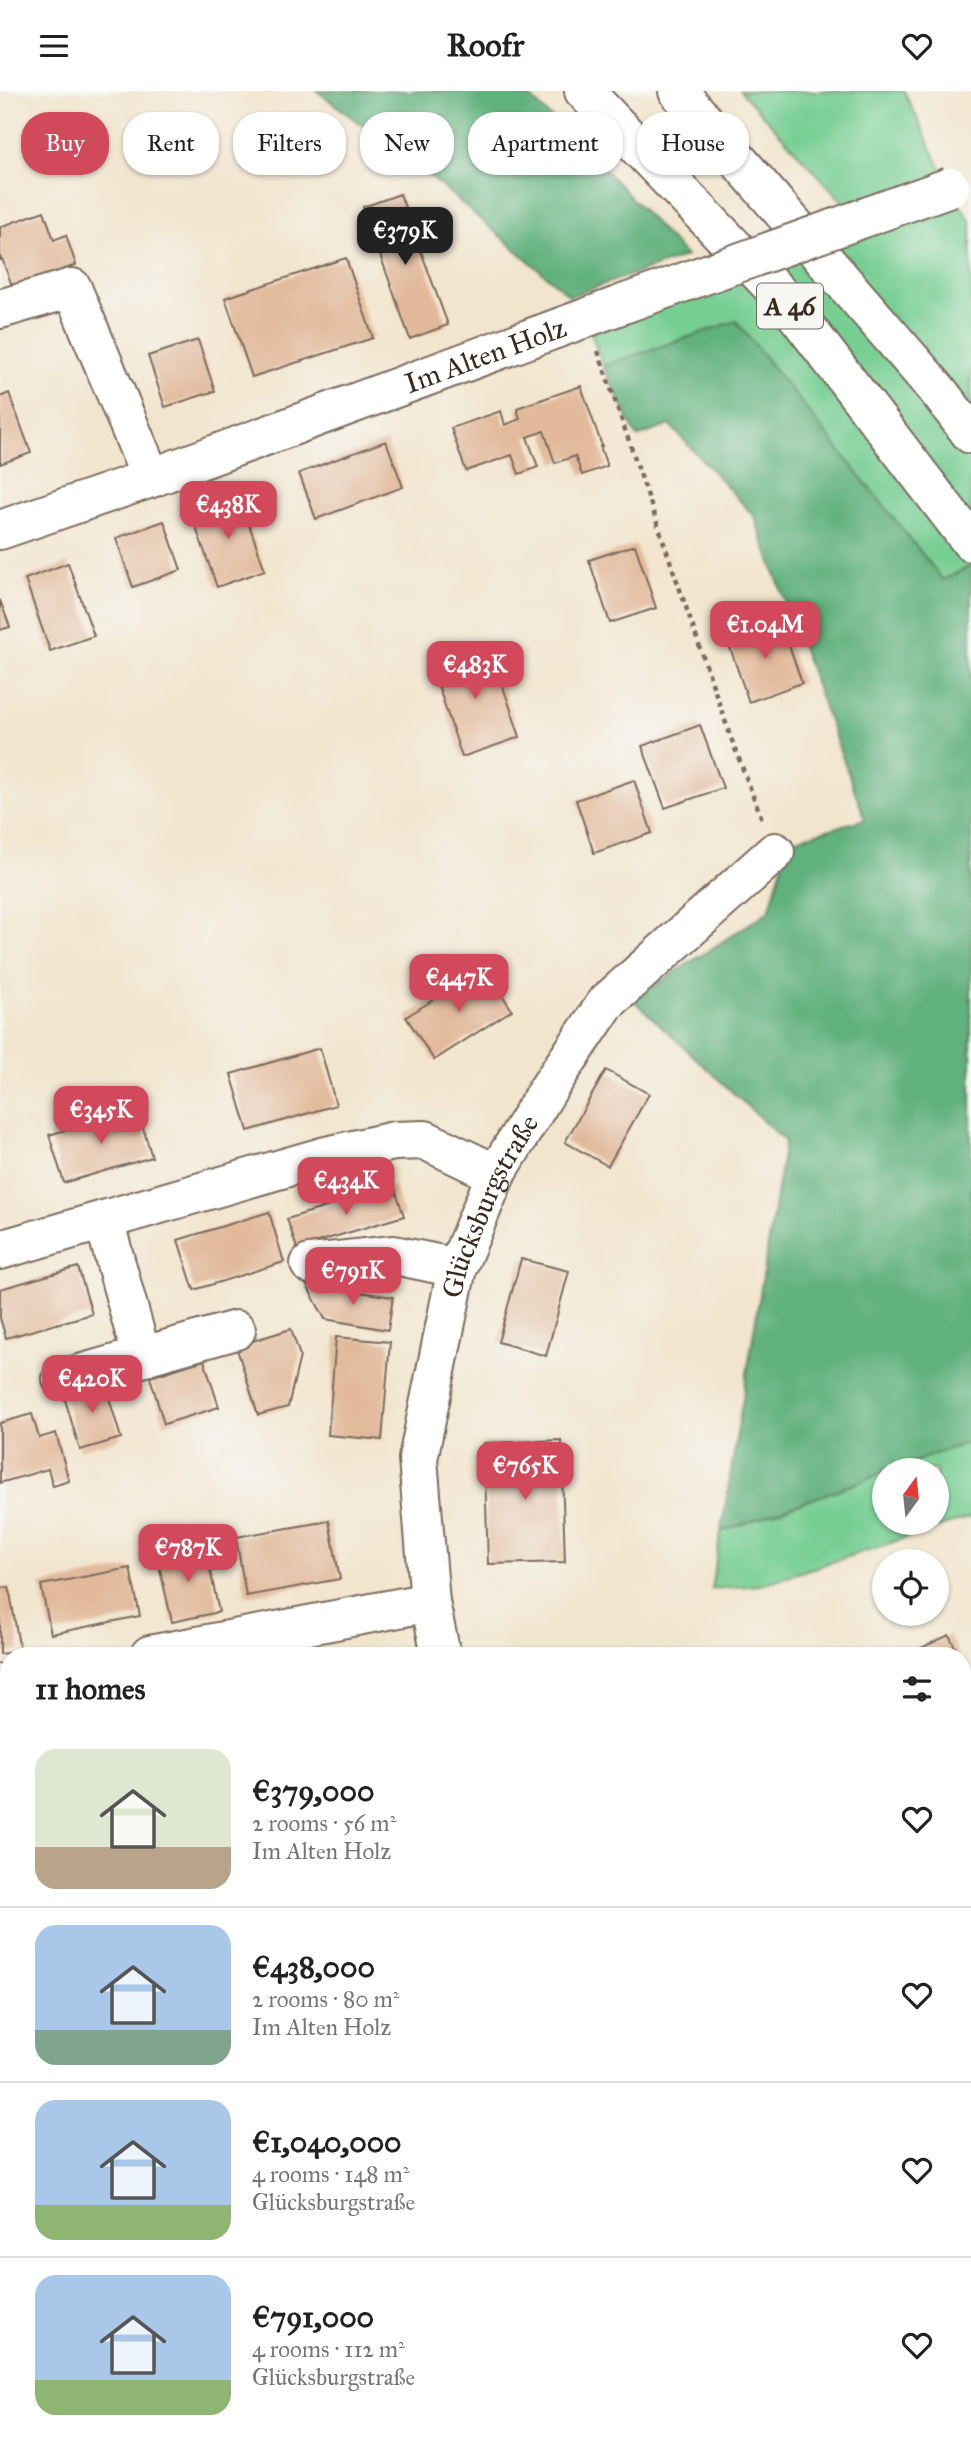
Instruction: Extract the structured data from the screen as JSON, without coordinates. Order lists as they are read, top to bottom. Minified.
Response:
{"streets":{"main road":["A 46","Im Alten Holz","Glücksburgstraße"]},"north":"top","page":{"header":"Roofr","chip":["Buy","Rent","Filters","New","Apartment","House"],"price":["€379K","€438K","€1.04M","€483K","€447K","€345K","€434K","€791K","€420K","€765K","€787K"],"heading":"11 homes","list":[{"name":"€379,000","note":"2 rooms · 56 m² · Im Alten Holz"},{"name":"€438,000","note":"2 rooms · 80 m² · Im Alten Holz"},{"name":"€1,040,000","note":"4 rooms · 148 m² · Glücksburgstraße"},{"name":"€791,000","note":"4 rooms · 112 m² · Glücksburgstraße"}]}}
